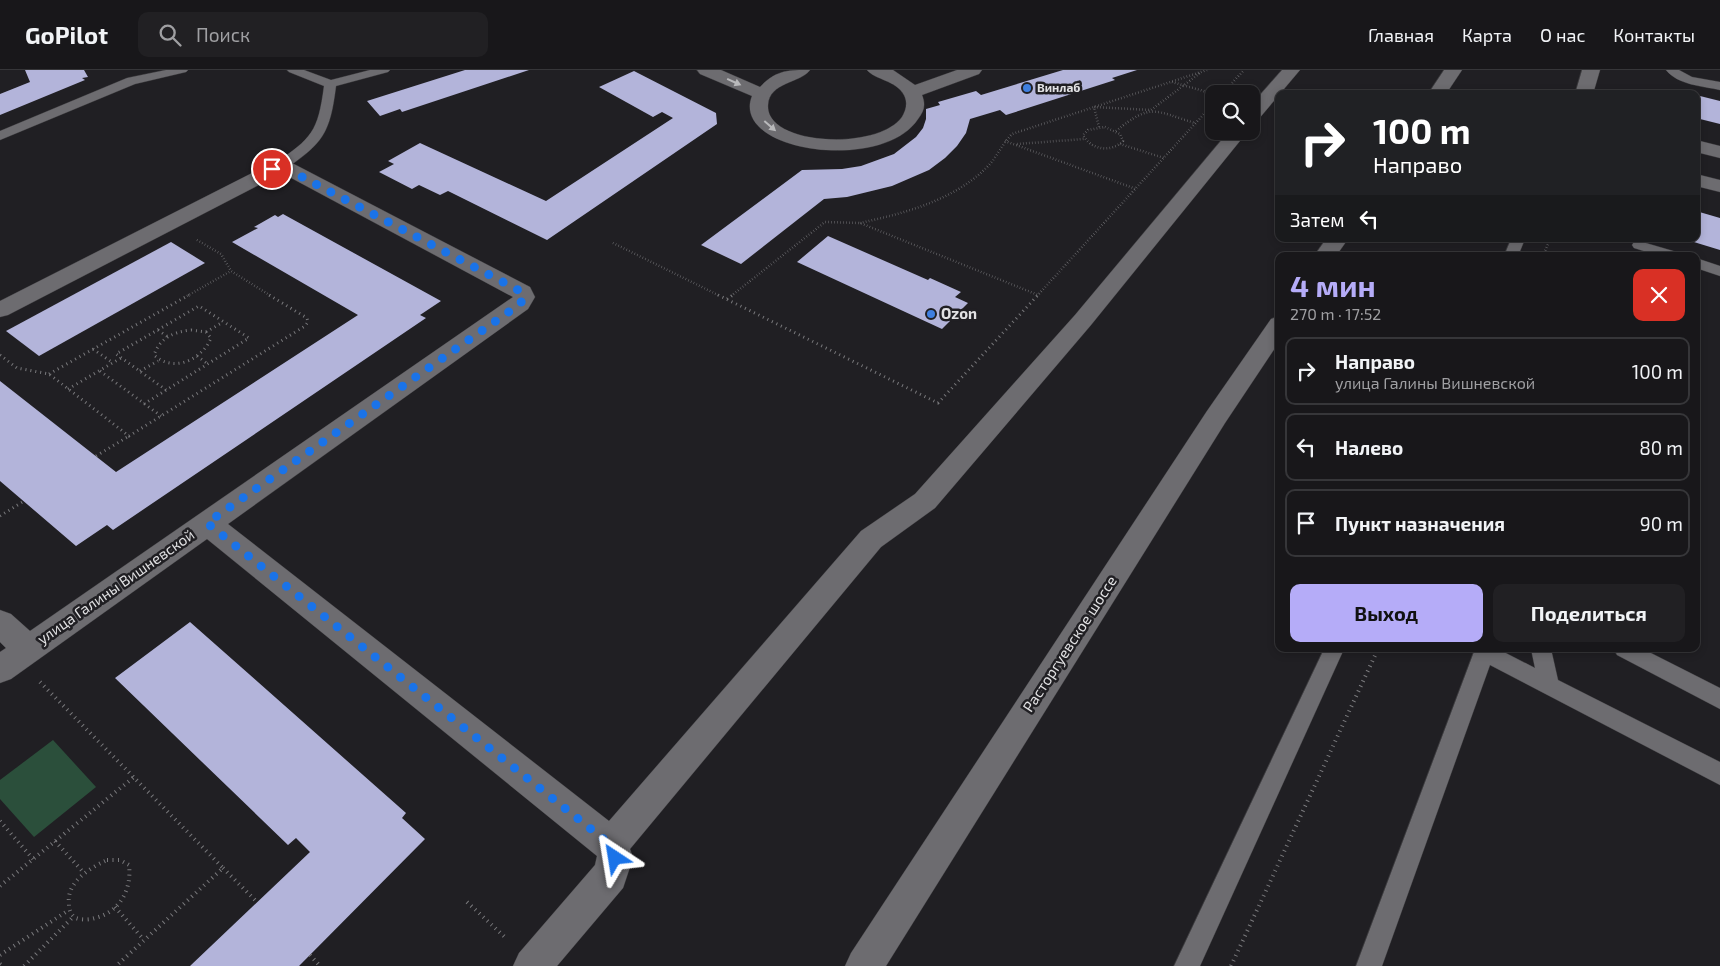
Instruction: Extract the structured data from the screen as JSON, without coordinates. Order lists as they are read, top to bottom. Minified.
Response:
{"streets":{"street":["улица Галины Вишневской","Расторгуевское шоссе"]},"places":["Винлаб","Ozon"],"page":{"header":"GoPilot","search":"Поиск","nav":["Главная","Карта","О нас","Контакты"],"turn":["100 m","Направо"],"then":"Затем","heading":["4 мин","270 m · 17:52"],"list":[{"name":"Направо","note":"улица Галины Вишневской","value":"100 m"},{"name":"Налево","value":"80 m"},{"name":"Пункт назначения","value":"90 m"}],"buttons":["Выход","Поделиться"]}}
